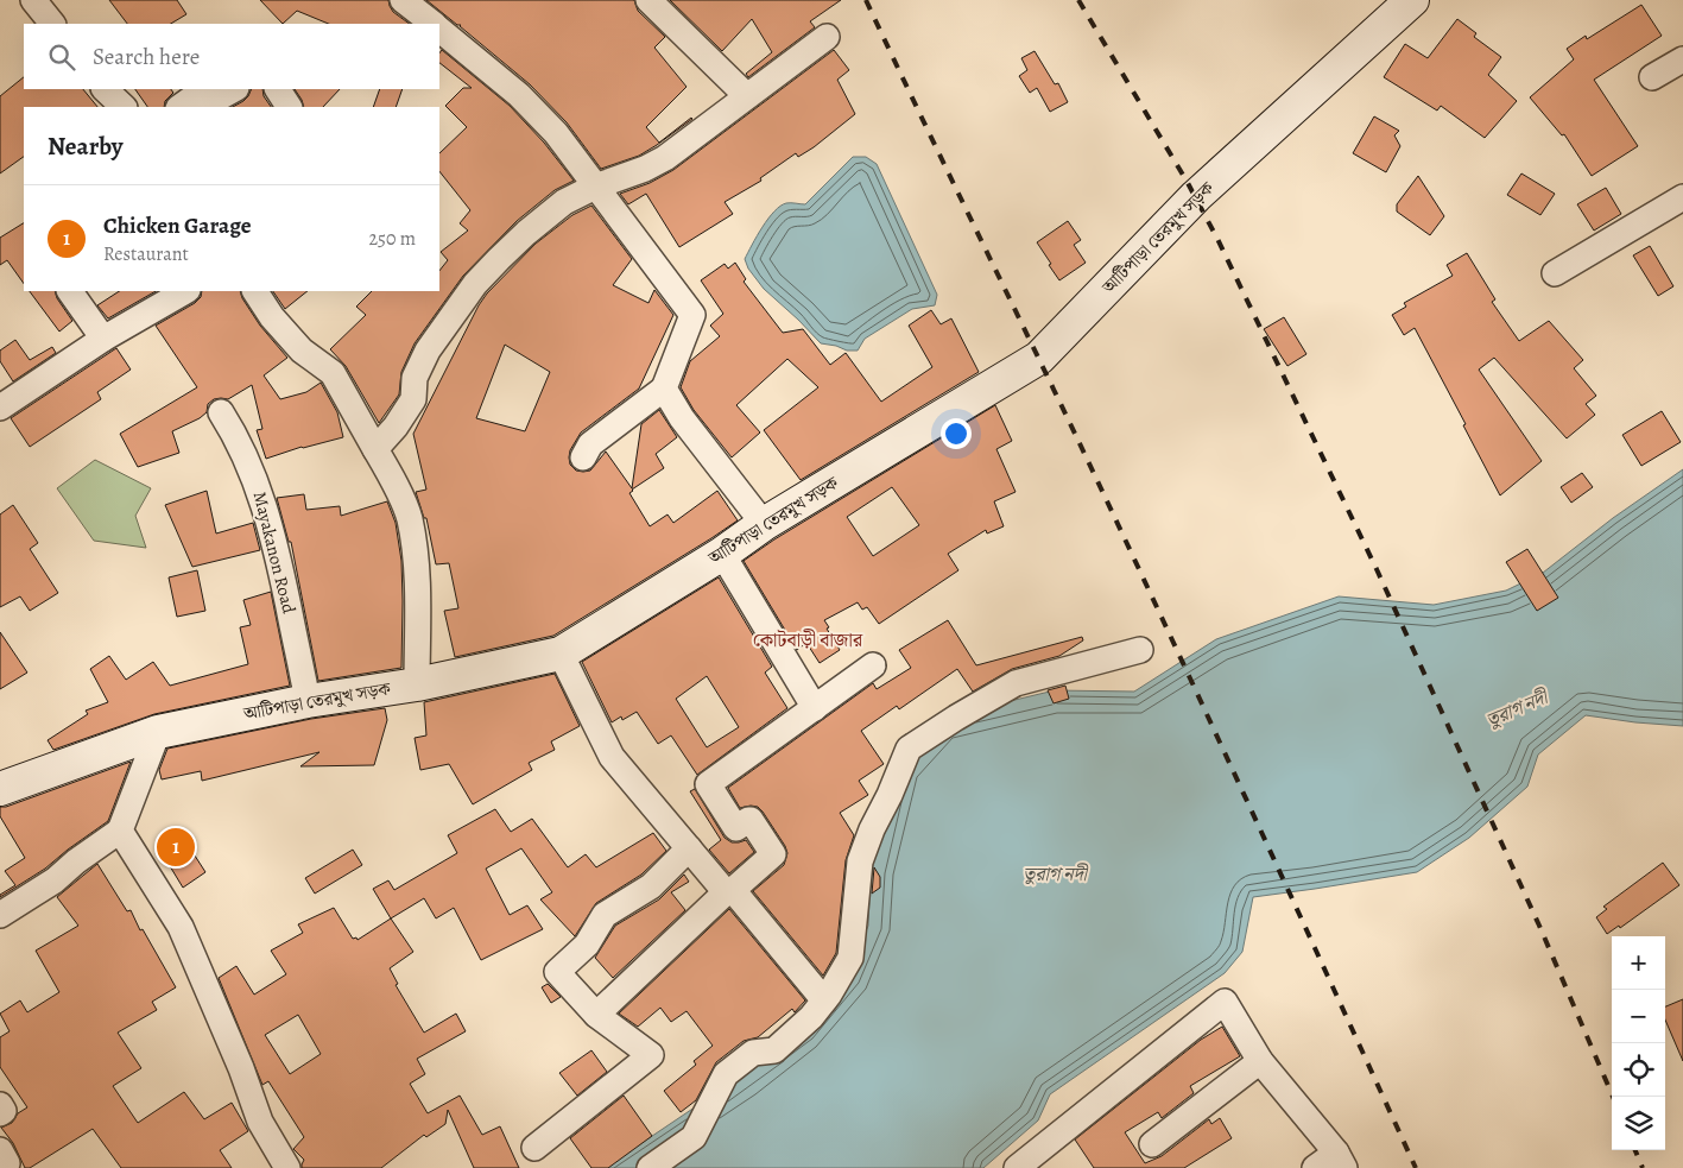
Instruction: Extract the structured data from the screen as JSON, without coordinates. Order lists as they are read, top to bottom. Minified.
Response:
{"streets":{"main road":["আটিপাড়া তেরমুখ সড়ক"],"street":["Mayakanon Road"]},"crossings":[["আটিপাড়া তেরমুখ সড়ক","Mayakanon Road"]],"districts":["কোটবাড়ী বাজার"],"water":["তুরাগ নদী"],"page":{"search":"Search here","heading":"Nearby","list":[{"mark":"1","name":"Chicken Garage","note":"Restaurant","value":"250 m"}],"pins":"1","map_buttons":["+","−"]}}
